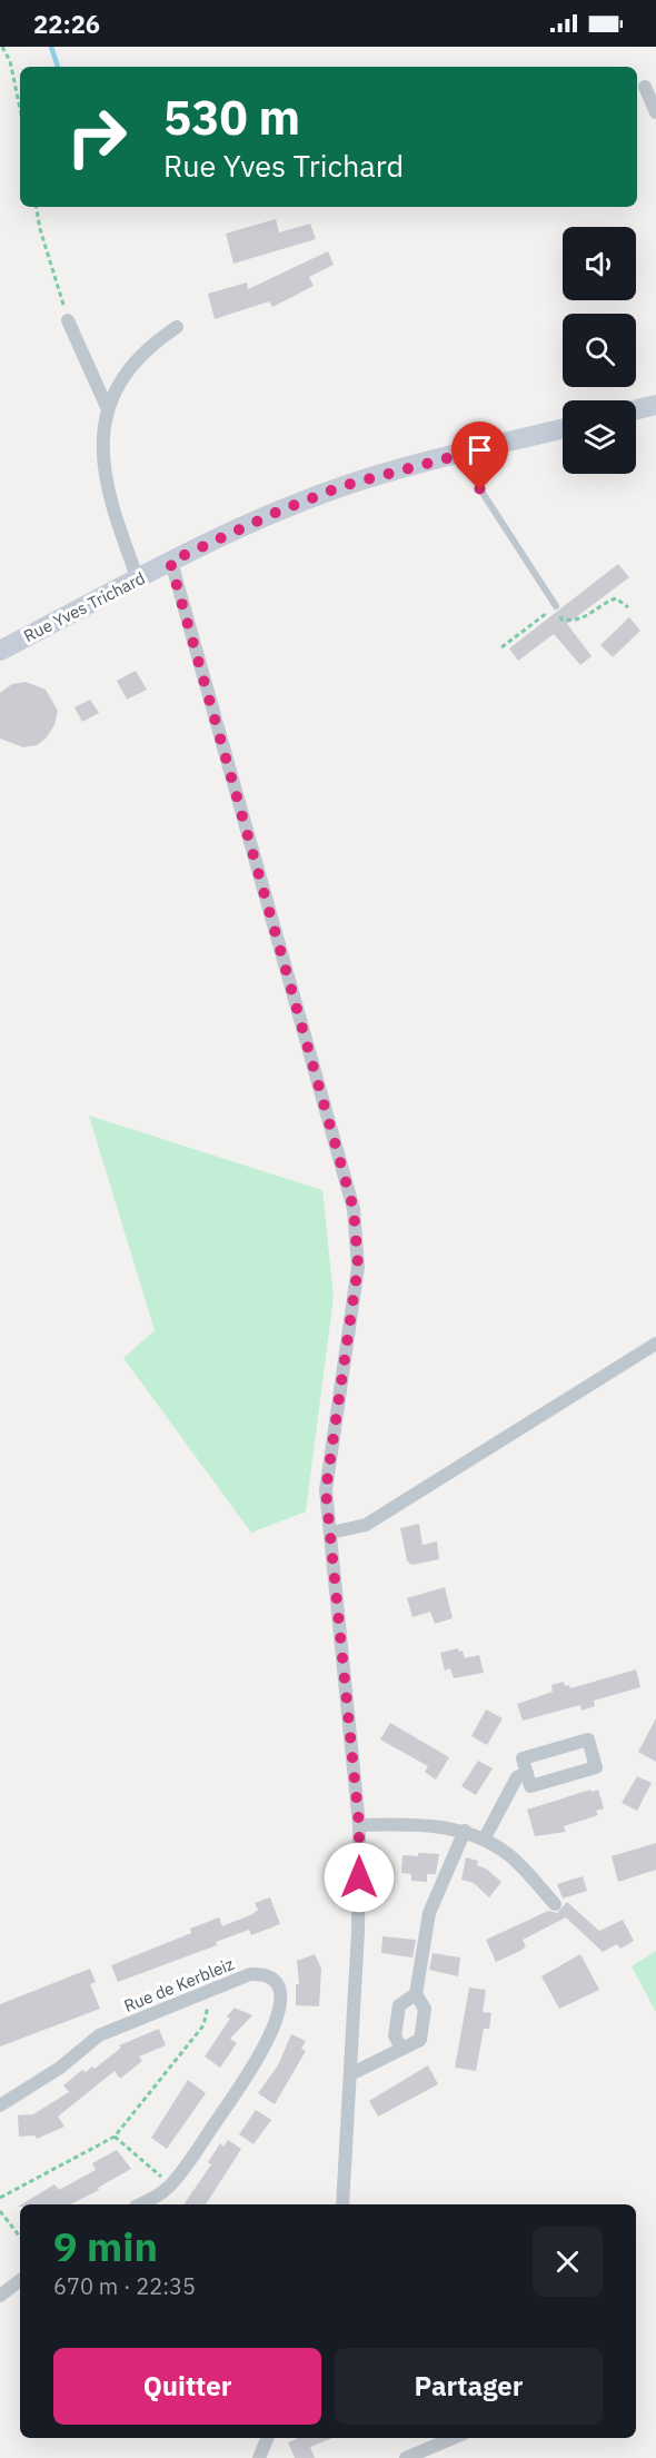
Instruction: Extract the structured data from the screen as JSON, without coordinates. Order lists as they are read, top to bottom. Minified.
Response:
{"streets":{"main road":["Rue Yves Trichard"],"street":["Rue de Kerbleiz"]},"page":{"status":"22:26","turn":["530 m","Rue Yves Trichard"],"heading":["9 min","670 m · 22:35"],"buttons":["Quitter","Partager"]}}
